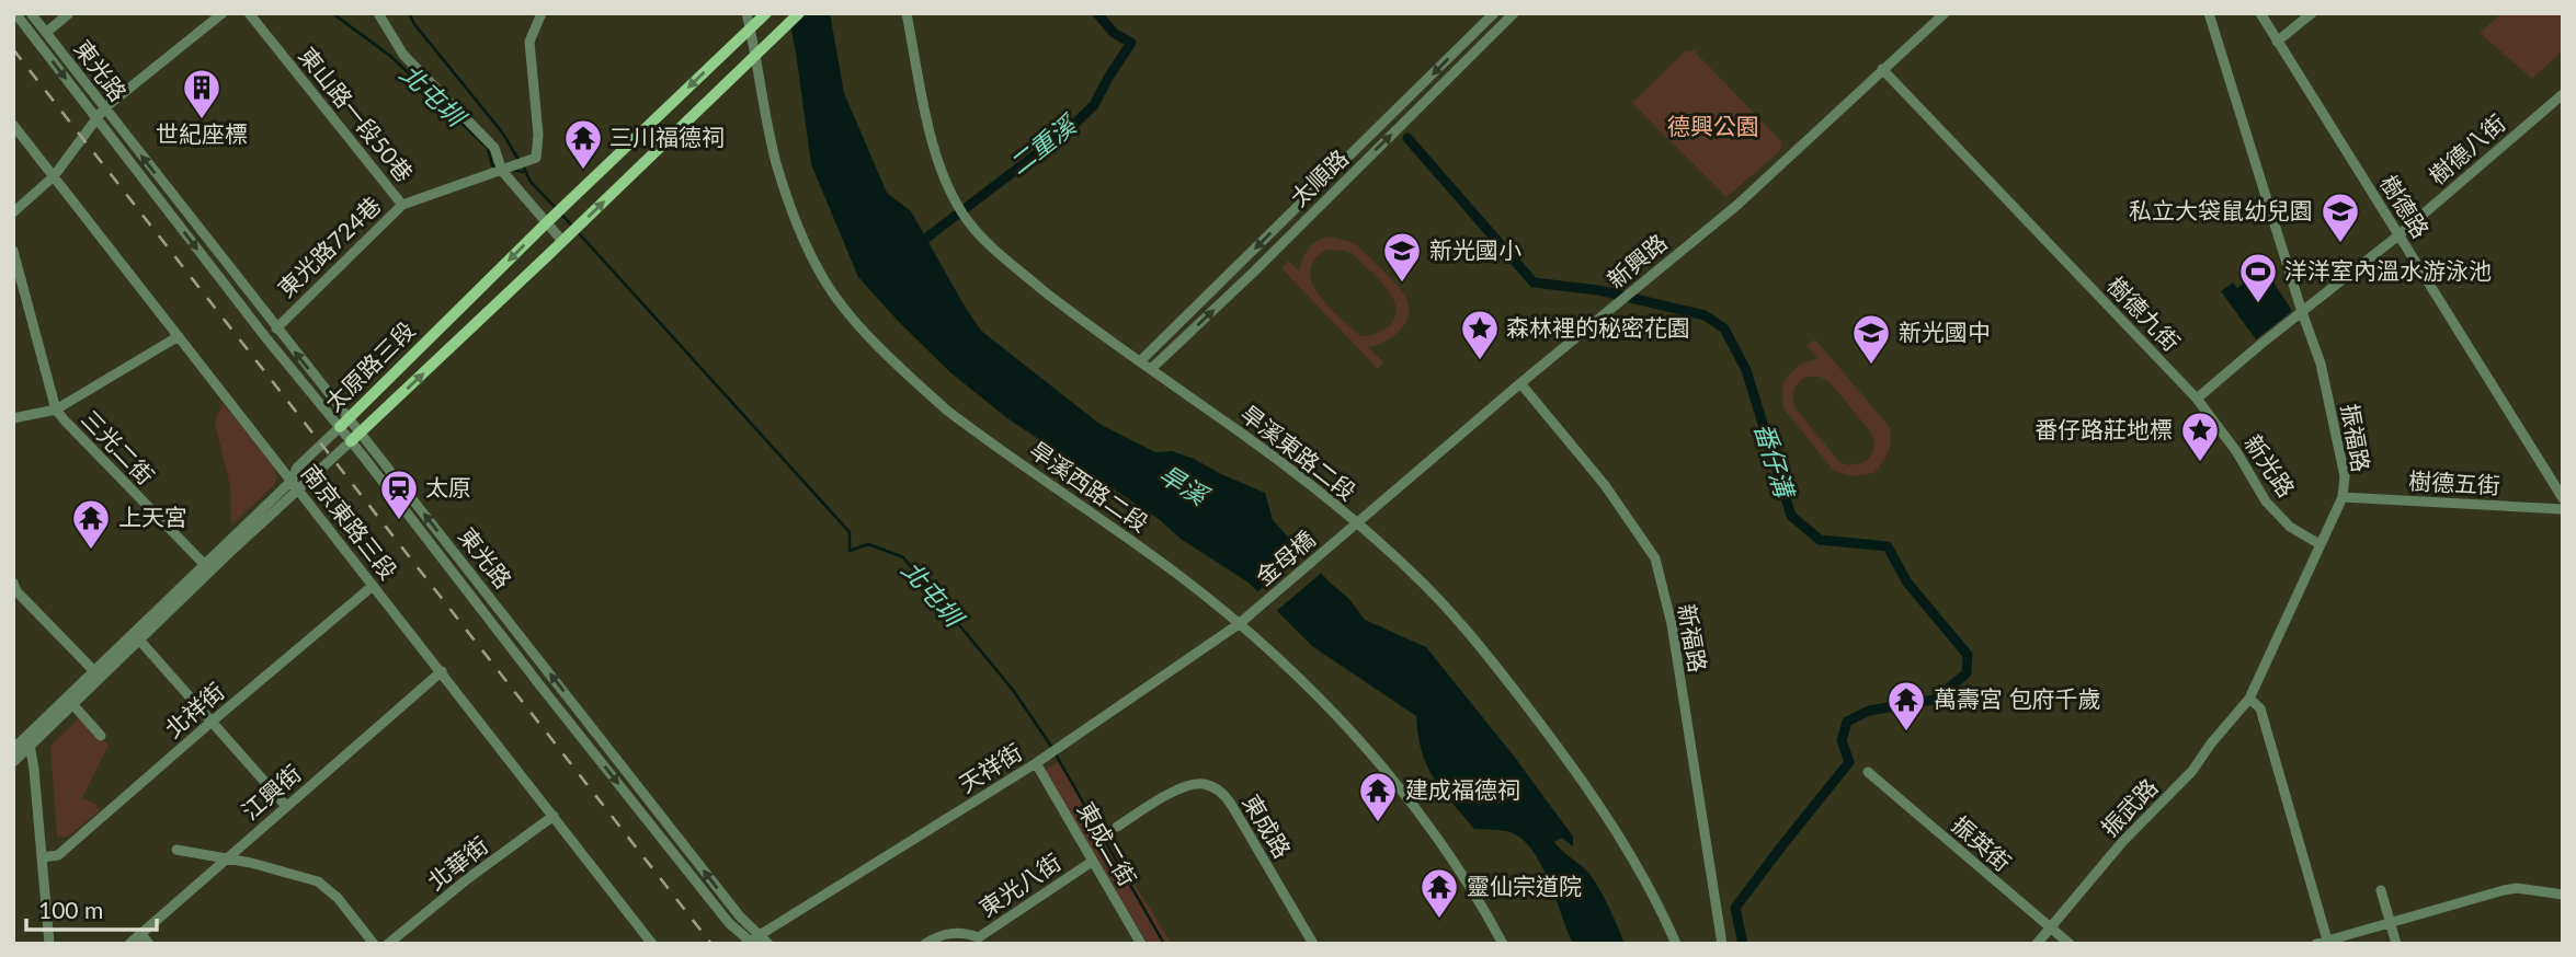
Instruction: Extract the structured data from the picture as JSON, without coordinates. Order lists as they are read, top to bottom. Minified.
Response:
{"streets":{"main road":["太原路三段"],"street":["東光路","東山路一段50巷","樹德八街","太順路","樹德路","東光路724巷","新興路","樹德九街","振福路","三光二街","旱溪東路二段","新光路","樹德五街","旱溪西路二段","南京東路三段","金母橋","新福路","北祥街","天祥街","江興街","振武路","東成路","東成二街","振英街","北華街","東光八街"]},"crossings":[["東光路","東光路724巷"],["東光路","太原路三段"],["東光路","天祥街"],["東山路一段50巷","東光路724巷"],["樹德八街","樹德路"],["太順路","旱溪東路二段"],["新興路","樹德九街"],["新興路","旱溪東路二段"],["新興路","金母橋"],["新興路","新福路"],["樹德九街","新光路"],["太原路三段","三光二街"],["太原路三段","旱溪西路二段"],["太原路三段","南京東路三段"],["振福路","新光路"],["振福路","樹德五街"],["振福路","振武路"],["旱溪西路二段","天祥街"],["南京東路三段","北祥街"],["南京東路三段","江興街"],["南京東路三段","北華街"],["金母橋","天祥街"],["天祥街","東成二街"],["振武路","振英街"],["東成二街","東光八街"]],"water":["北屯圳","二重溪","番仔溝","旱溪"],"parks":["德興公園"],"places":{"building":["世紀座標"],"temple":["三川福德祠","上天宮","萬壽宮 包府千歲","建成福德祠","靈仙宗道院"],"school or university":["私立大袋鼠幼兒園","新光國小","新光國中"],"sports":["洋洋室內溫水游泳池"],"place":["森林裡的秘密花園","番仔路莊地標"],"station":["太原"]},"scale_bar":"100 m"}
